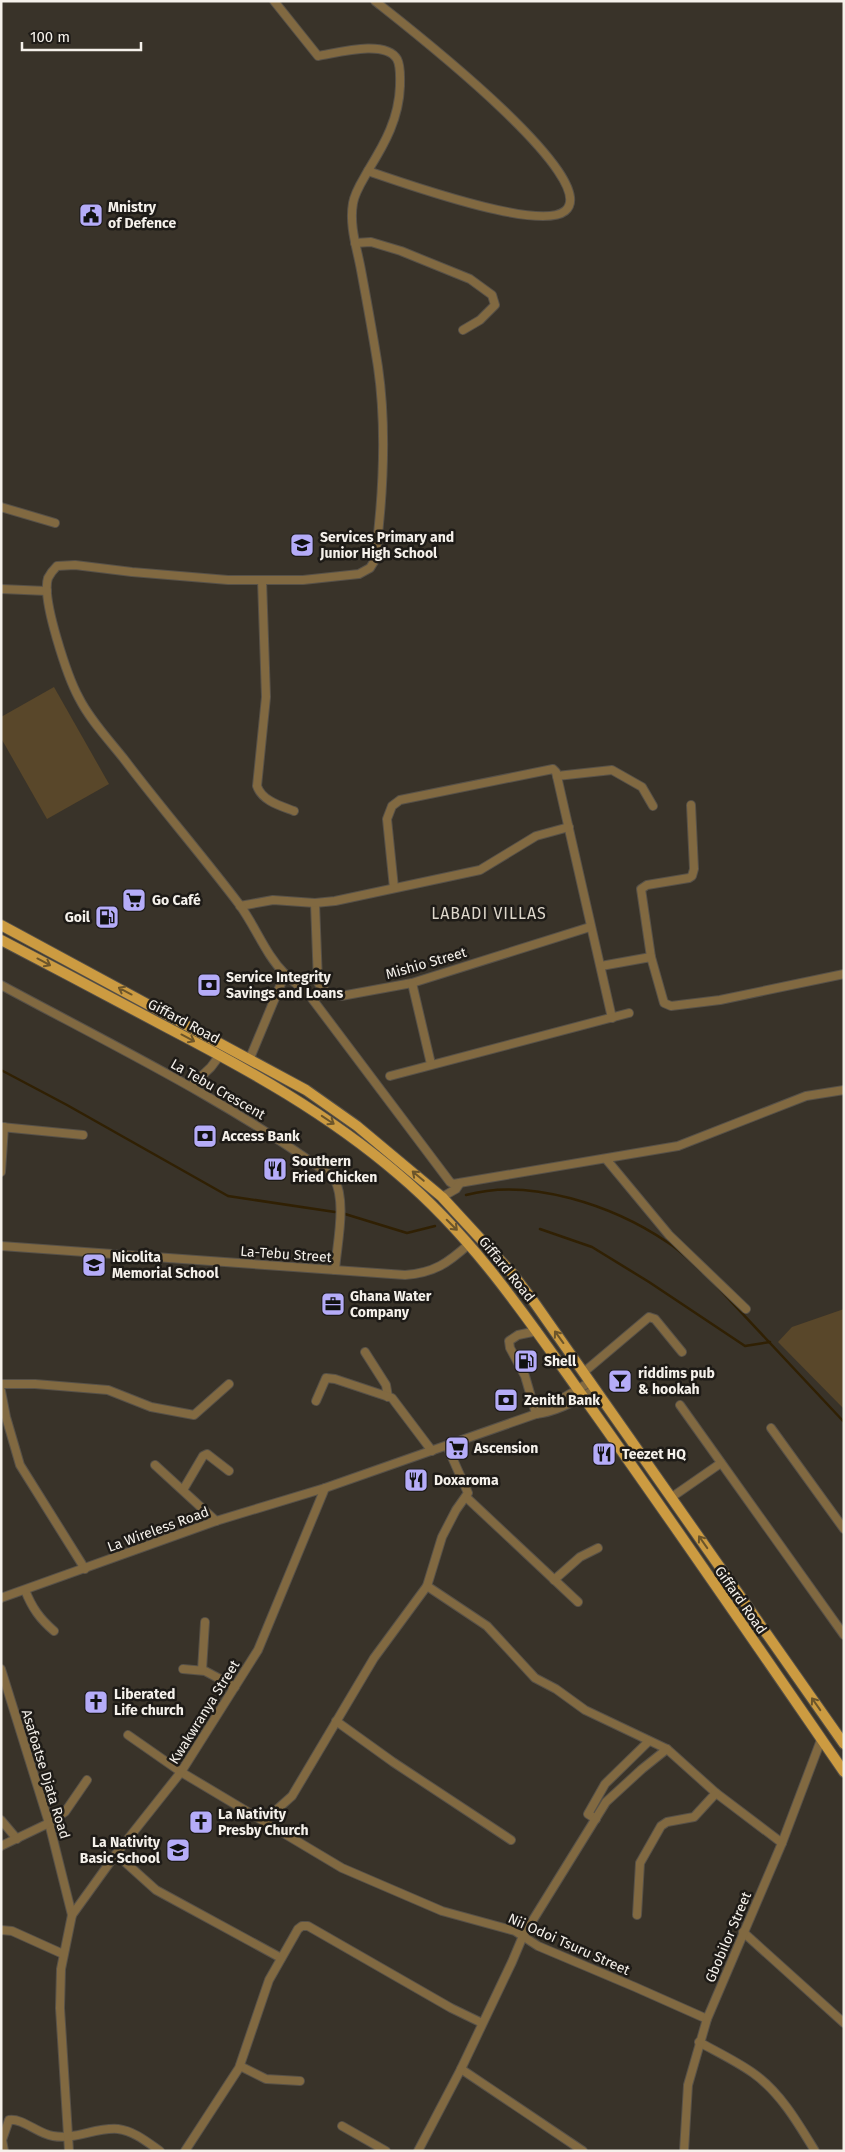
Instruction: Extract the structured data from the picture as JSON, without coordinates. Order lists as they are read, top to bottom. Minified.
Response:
{"streets":{"main road":["Giffard Road"],"street":["Mishio Street","La Tebu Crescent","La-Tebu Street","La Wireless Road","Kwakwranya Street","Asafoatse Djata Road","Gbobilor Street","Nii Odoi Tsuru Street"]},"crossings":[["Giffard Road","La-Tebu Street"],["Giffard Road","Gbobilor Street"],["La Tebu Crescent","La-Tebu Street"],["La Wireless Road","Kwakwranya Street"],["Kwakwranya Street","Asafoatse Djata Road"],["Kwakwranya Street","Nii Odoi Tsuru Street"],["Gbobilor Street","Nii Odoi Tsuru Street"]],"districts":["LABADI VILLAS"],"places":{"public building":["Mnistry of Defence"],"school or university":["Services Primary and Junior High School","Nicolita Memorial School","La Nativity Basic School"],"supermarket":["Go Café","Ascension"],"fuel station":["Goil","Shell"],"bank":["Service Integrity Savings and Loans","Access Bank","Zenith Bank"],"restaurant":["Southern Fried Chicken","Teezet HQ","Doxaroma"],"office":["Ghana Water Company"],"bar":["riddims pub & hookah"],"church":["Liberated Life church","La Nativity Presby Church"]},"scale_bar":"100 m"}
